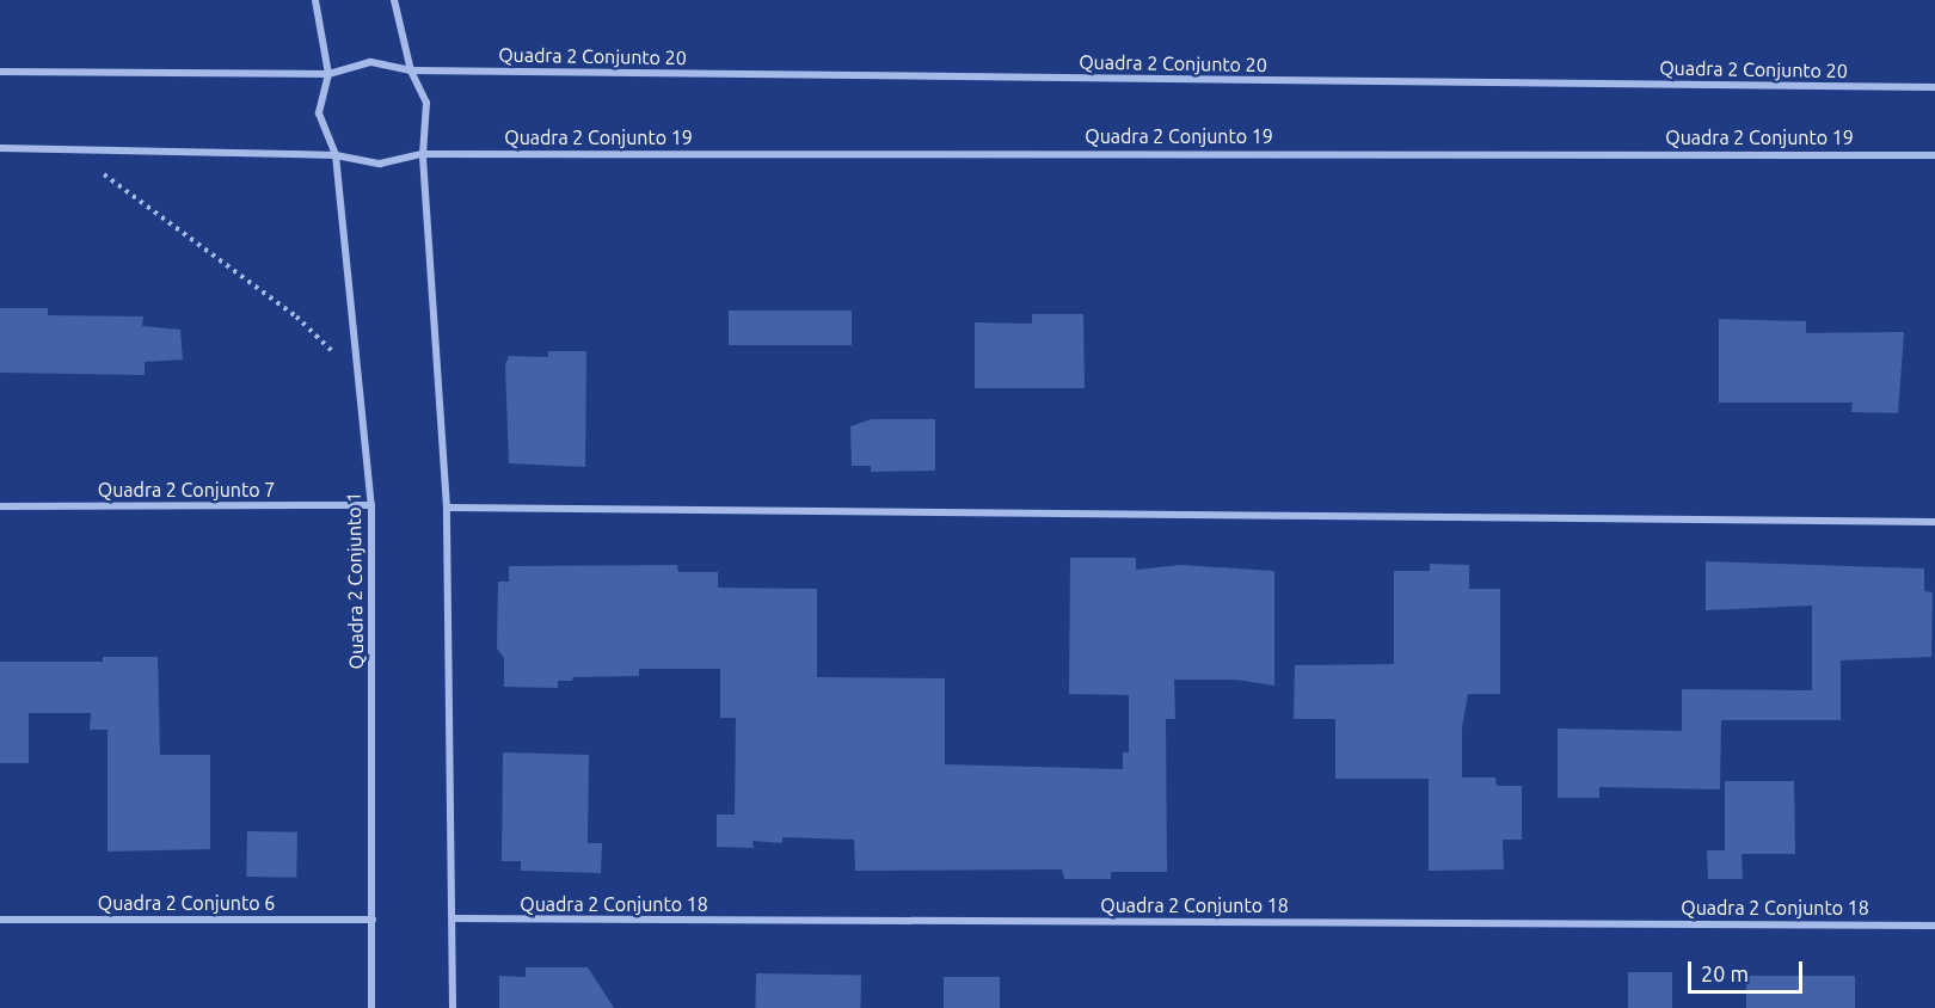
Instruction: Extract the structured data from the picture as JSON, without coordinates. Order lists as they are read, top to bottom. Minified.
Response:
{"streets":{"street":["Quadra 2 Conjunto 20","Quadra 2 Conjunto 19","Quadra 2 Conjunto 7","Quadra 2 Conjunto 1","Quadra 2 Conjunto 6","Quadra 2 Conjunto 18"]},"crossings":[["Quadra 2 Conjunto 20","Quadra 2 Conjunto 19"],["Quadra 2 Conjunto 20","Quadra 2 Conjunto 1"],["Quadra 2 Conjunto 19","Quadra 2 Conjunto 1"],["Quadra 2 Conjunto 7","Quadra 2 Conjunto 1"],["Quadra 2 Conjunto 1","Quadra 2 Conjunto 6"]],"scale_bar":"20 m"}
